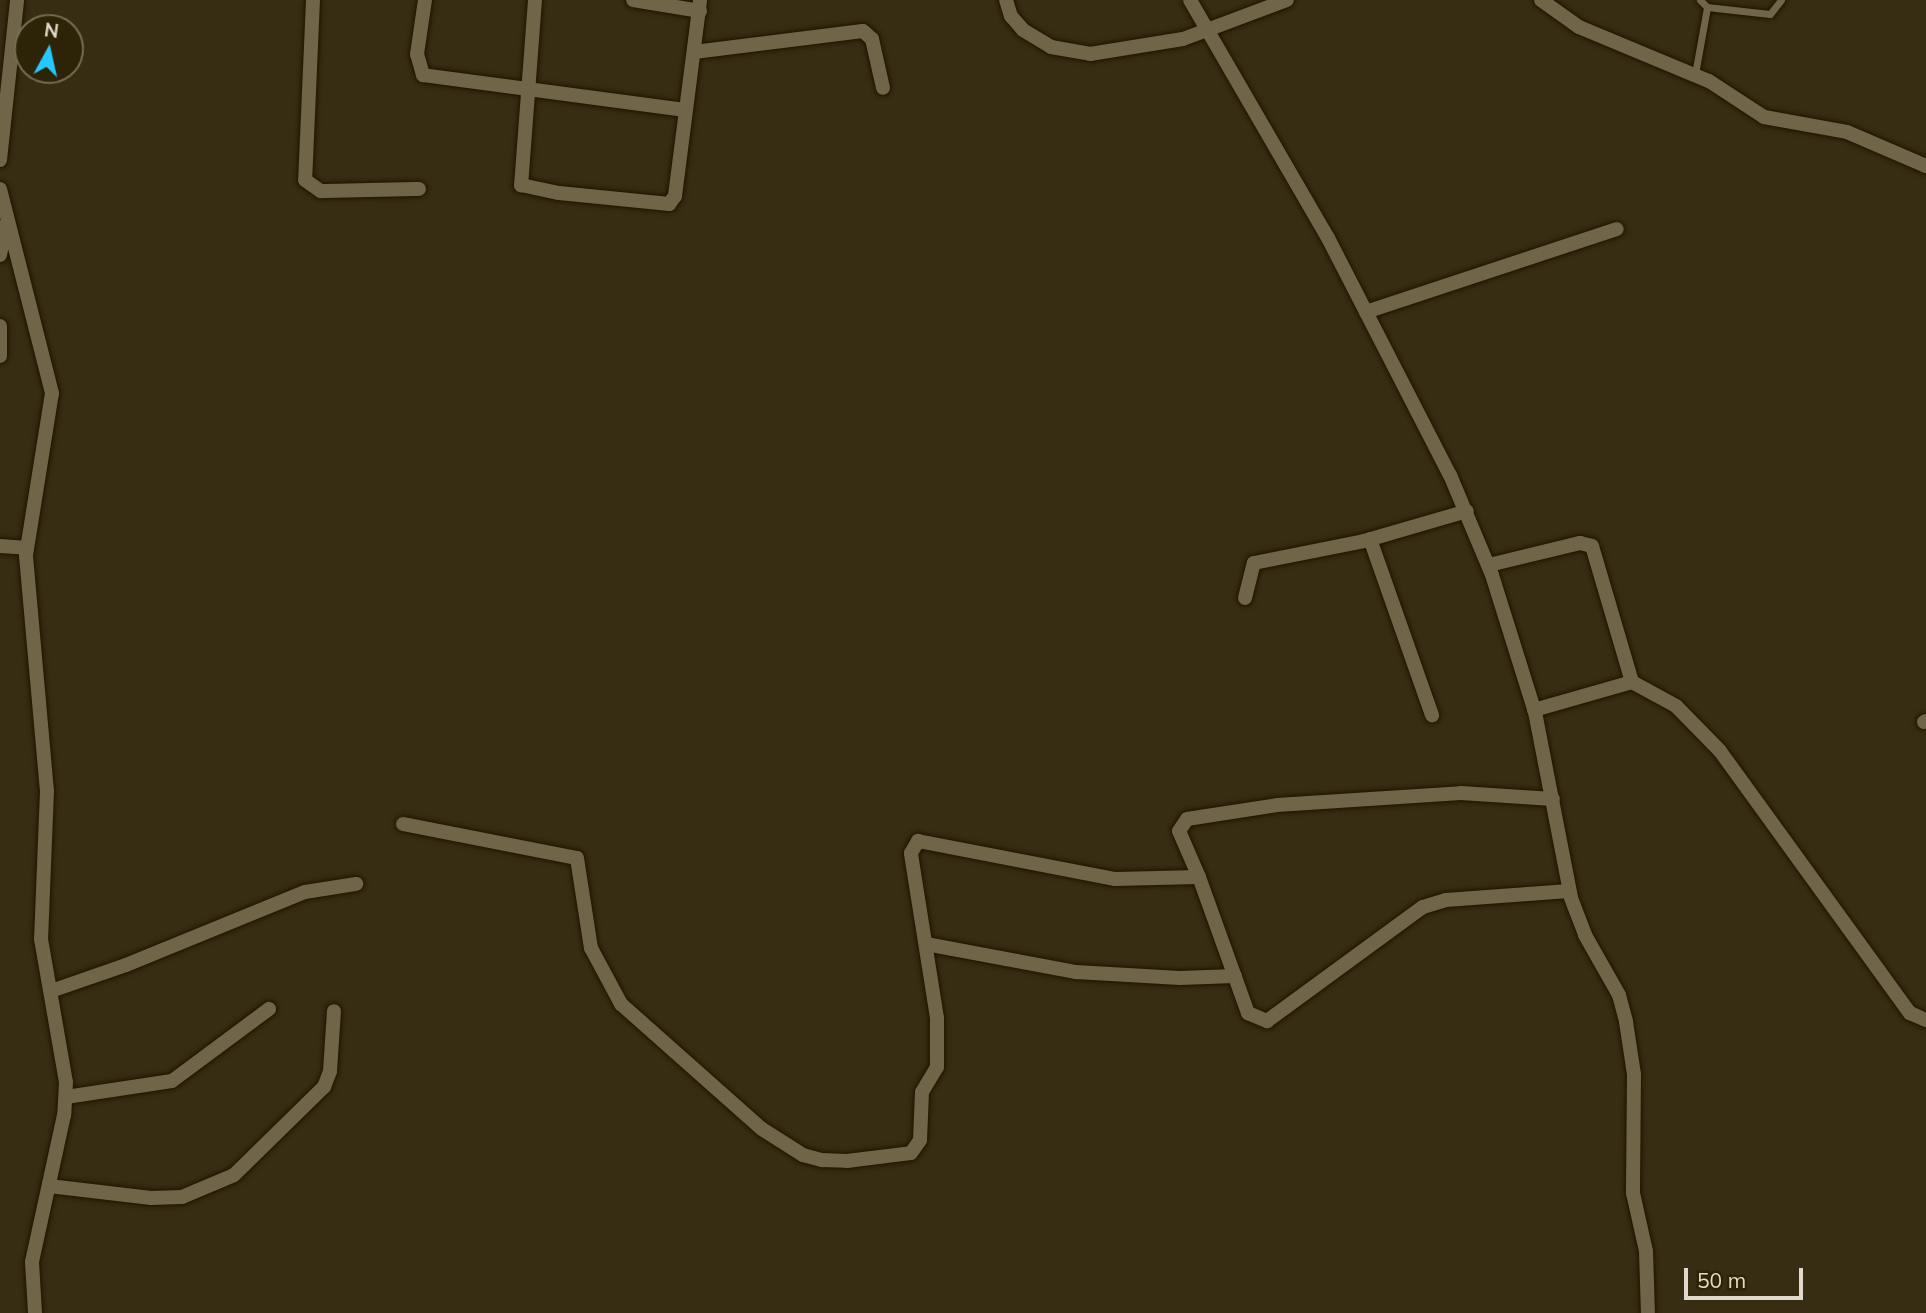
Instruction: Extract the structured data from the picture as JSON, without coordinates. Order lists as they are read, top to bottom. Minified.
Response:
{"scale_bar":"50 m","north":"top"}
